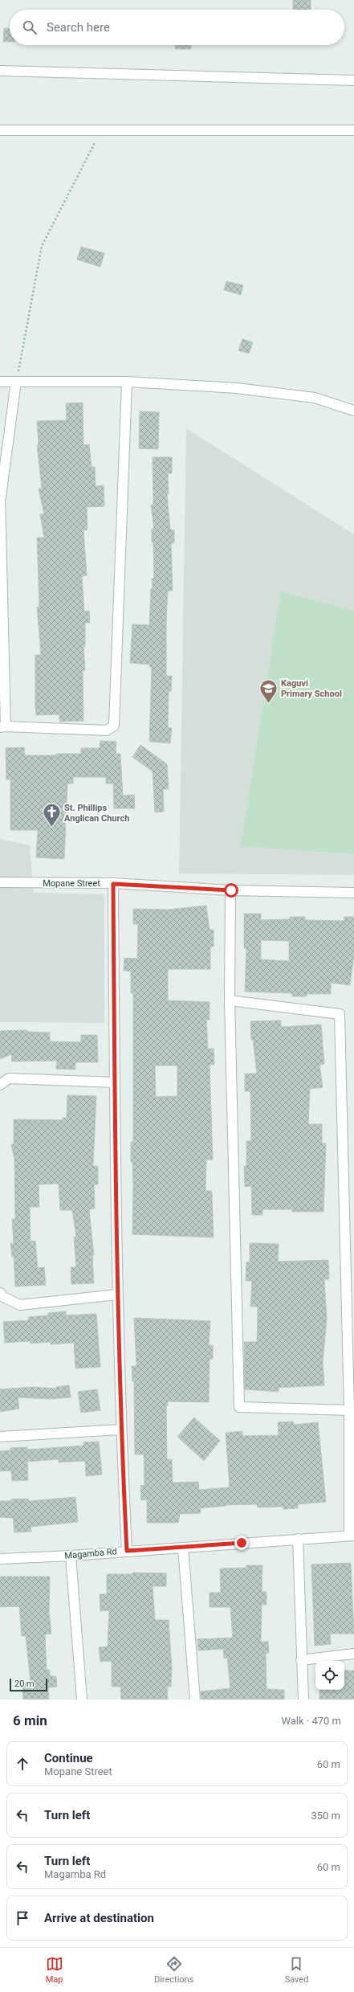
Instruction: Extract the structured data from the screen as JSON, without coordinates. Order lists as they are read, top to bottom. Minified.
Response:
{"streets":{"street":["Mopane Street","Magamba Rd"]},"places":{"school or university":["Kaguvi Primary School"],"church":["St. Phillips Anglican Church"]},"scale_bar":"20 m","page":{"search":"Search here","scale":"20 m","heading":["6 min","Walk · 470 m"],"list":[["Continue","Mopane Street","60 m"],["Turn left","350 m"],["Turn left","Magamba Rd","60 m"],"Arrive at destination"],"nav":["Map","Directions","Saved"]}}
